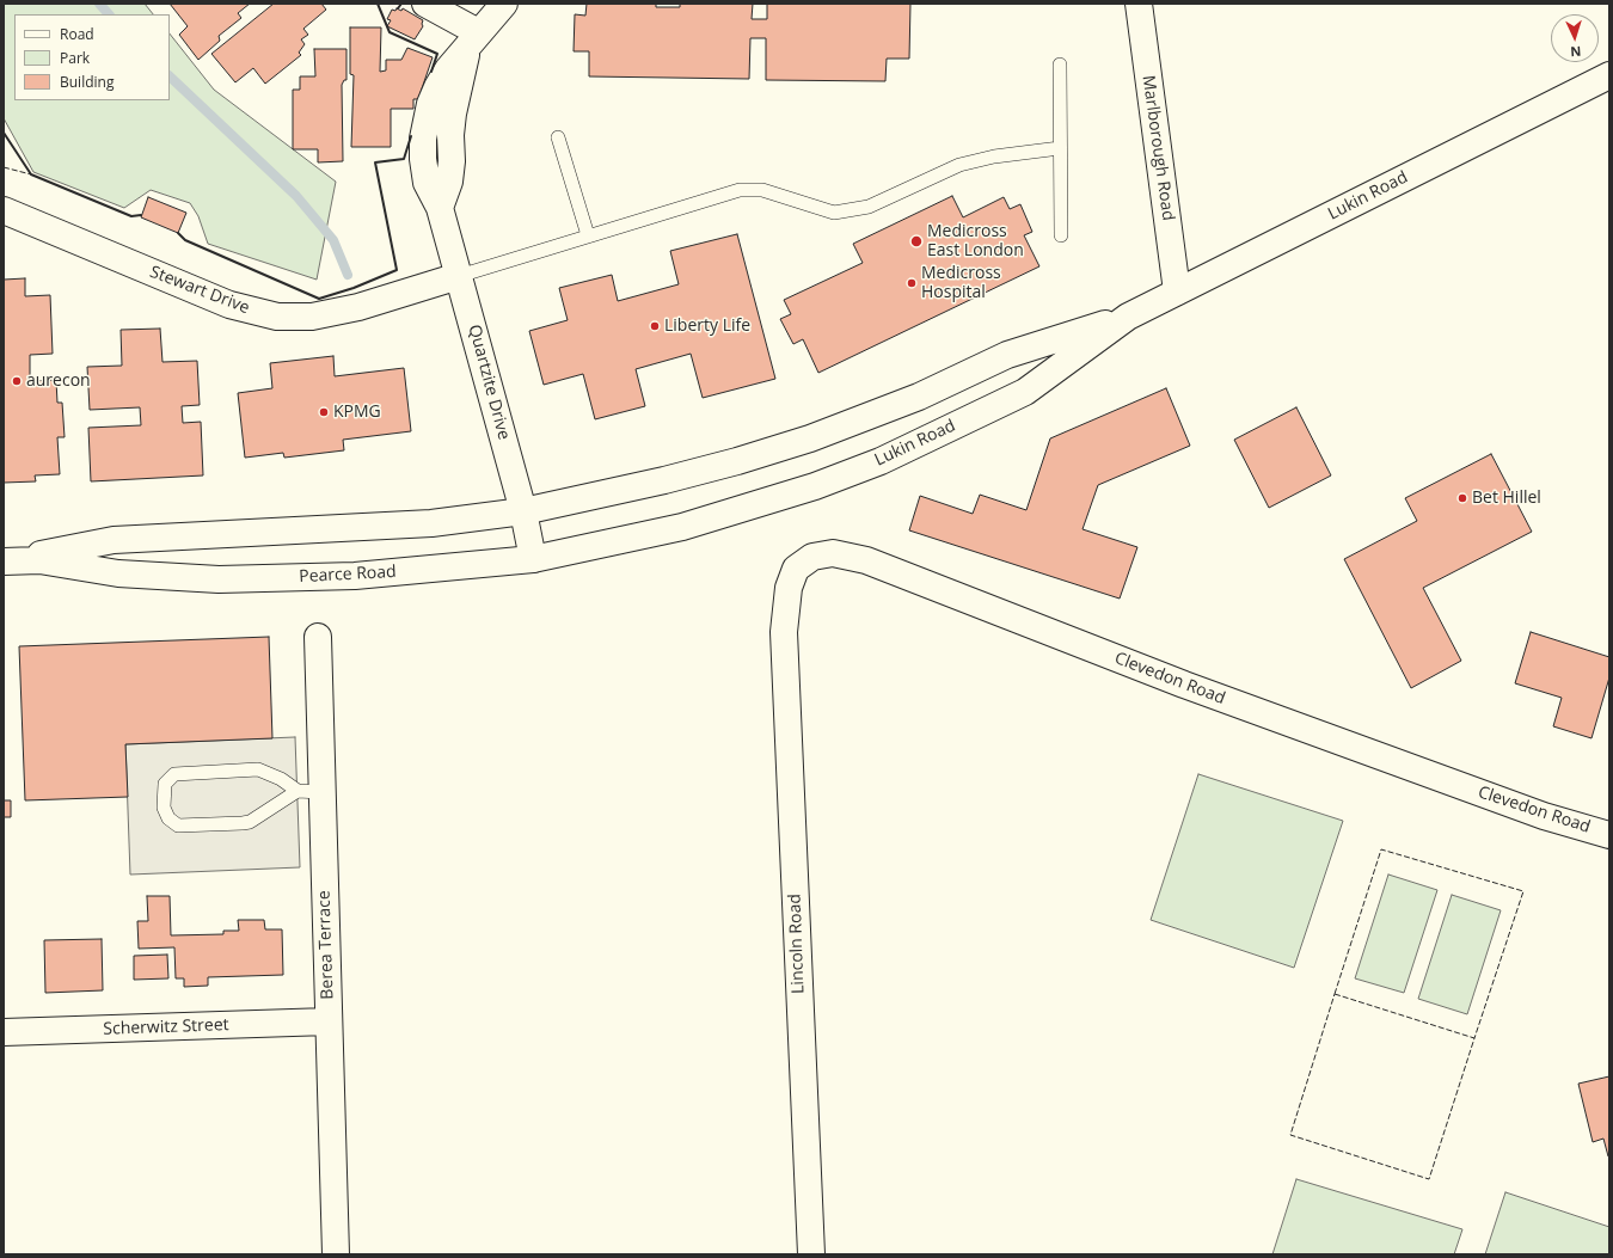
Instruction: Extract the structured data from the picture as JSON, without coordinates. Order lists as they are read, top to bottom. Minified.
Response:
{"streets":{"street":["Marlborough Road","Lukin Road","Stewart Drive","Quartzite Drive","Pearce Road","Clevedon Road","Lincoln Road","Berea Terrace","Scherwitz Street"]},"crossings":[["Marlborough Road","Lukin Road"],["Lukin Road","Pearce Road"],["Stewart Drive","Quartzite Drive"],["Quartzite Drive","Pearce Road"],["Clevedon Road","Lincoln Road"],["Berea Terrace","Scherwitz Street"]],"places":["Medicross East London","Medicross Hospital","Liberty Life","aurecon","KPMG","Bet Hillel"],"legend":["Road","Park","Building"],"north":"bottom"}
